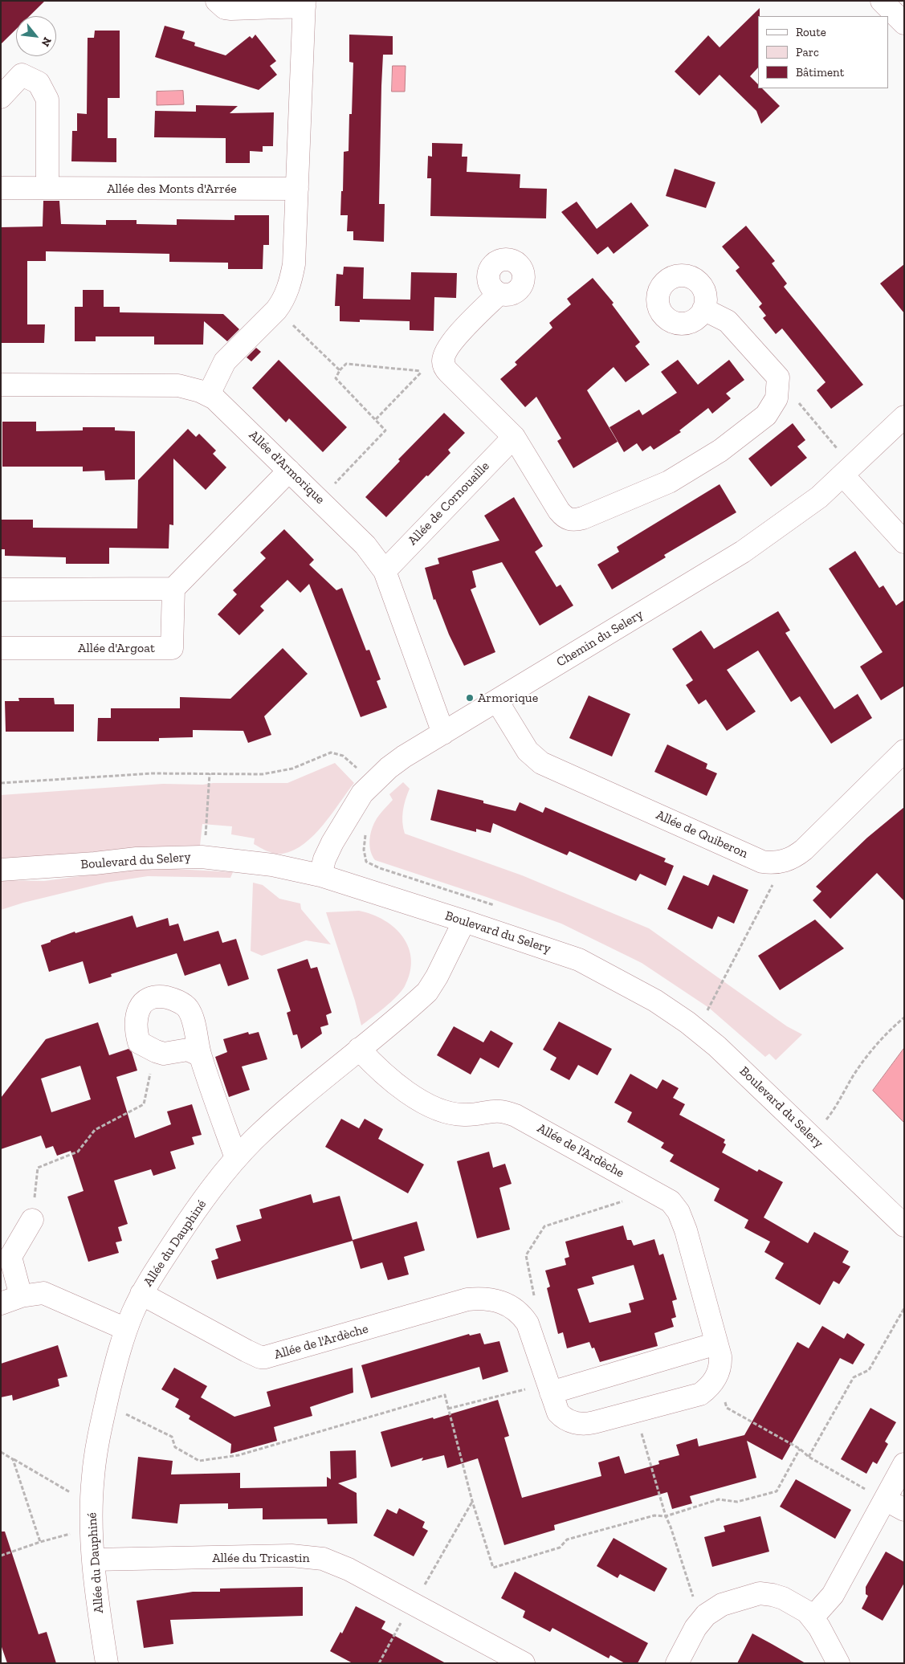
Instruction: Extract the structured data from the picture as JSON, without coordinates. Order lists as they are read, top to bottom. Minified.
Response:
{"streets":{"street":["Allée des Monts d'Arrée","Allée d'Armorique","Allée de Cornouaille","Chemin du Selery","Allée d'Argoat","Allée de Quiberon","Boulevard du Selery","Allée de l'Ardèche","Allée du Dauphiné","Allée du Tricastin"]},"crossings":[["Allée d'Armorique","Allée de Cornouaille"],["Allée d'Armorique","Chemin du Selery"],["Chemin du Selery","Allée de Quiberon"],["Chemin du Selery","Boulevard du Selery"],["Boulevard du Selery","Allée du Dauphiné"],["Allée de l'Ardèche","Allée du Dauphiné"],["Allée du Dauphiné","Allée du Tricastin"]],"places":["Armorique"],"legend":["Route","Parc","Bâtiment"],"north":"bottom right"}
